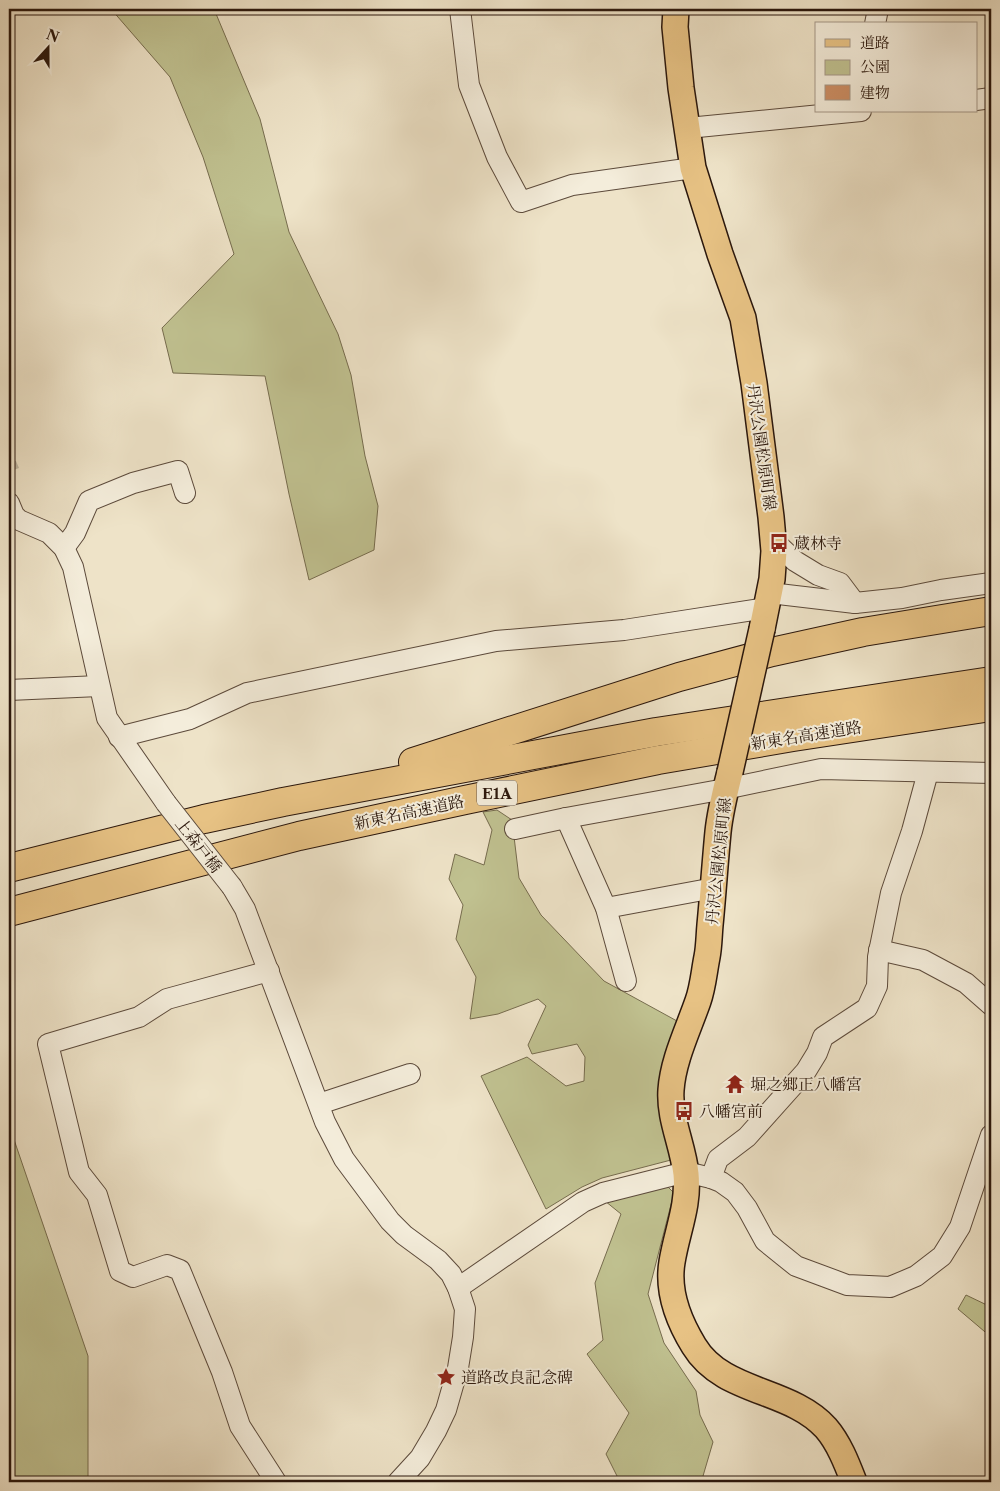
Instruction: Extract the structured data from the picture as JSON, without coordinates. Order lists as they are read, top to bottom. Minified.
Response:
{"streets":{"highway":["新東名高速道路","E1A"],"main road":["丹沢公園松原町線"],"street":["上森戸橋"]},"places":{"bus stop":["蔵林寺","八幡宮前"],"temple":["堀之郷正八幡宮"],"place":["道路改良記念碑"]},"legend":["道路","公園","建物"],"north":"top"}
